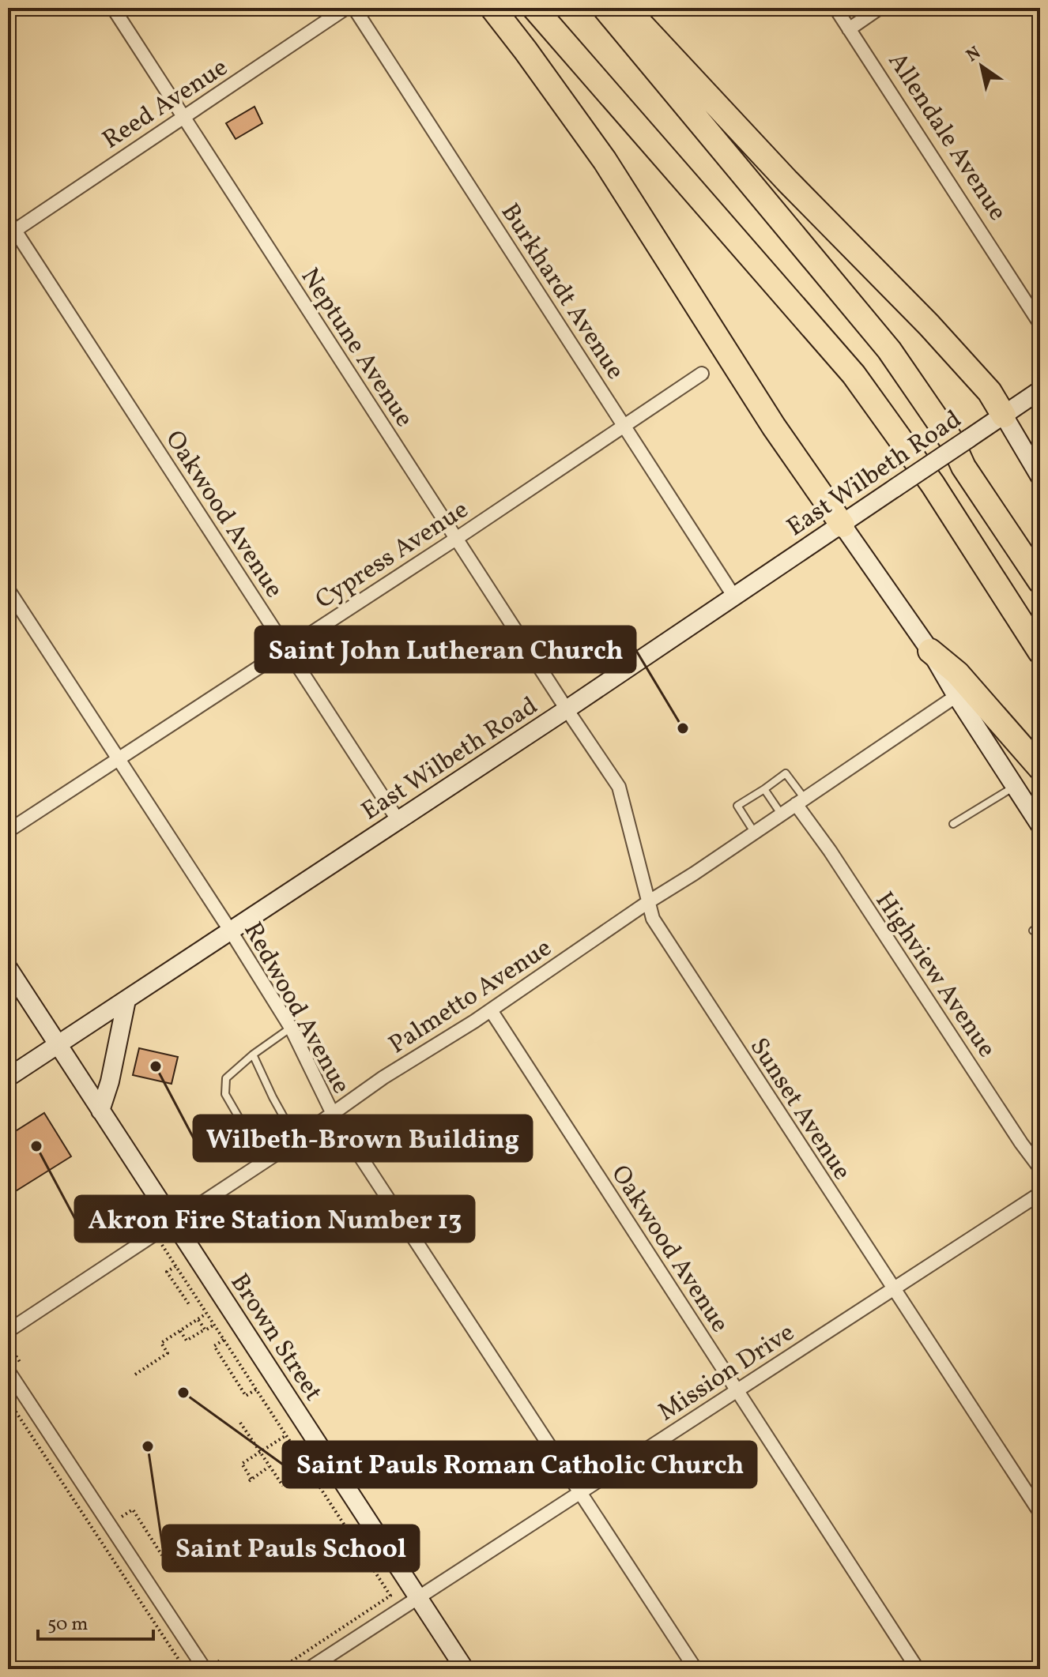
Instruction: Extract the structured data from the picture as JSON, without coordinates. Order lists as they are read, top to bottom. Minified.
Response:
{"streets":{"main road":["East Wilbeth Road","Brown Street"],"street":["Reed Avenue","Allendale Avenue","Burkhardt Avenue","Neptune Avenue","Oakwood Avenue","Cypress Avenue","Highview Avenue","Palmetto Avenue","Redwood Avenue","Sunset Avenue","Mission Drive"]},"crossings":[["Reed Avenue","Neptune Avenue"],["Reed Avenue","Oakwood Avenue"],["Burkhardt Avenue","East Wilbeth Road"],["Burkhardt Avenue","Cypress Avenue"],["Neptune Avenue","East Wilbeth Road"],["Neptune Avenue","Cypress Avenue"],["Neptune Avenue","Sunset Avenue"],["East Wilbeth Road","Oakwood Avenue"],["East Wilbeth Road","Redwood Avenue"],["East Wilbeth Road","Sunset Avenue"],["East Wilbeth Road","Brown Street"],["Oakwood Avenue","Cypress Avenue"],["Oakwood Avenue","Palmetto Avenue"],["Oakwood Avenue","Mission Drive"],["Cypress Avenue","Redwood Avenue"],["Highview Avenue","Palmetto Avenue"],["Palmetto Avenue","Redwood Avenue"],["Palmetto Avenue","Sunset Avenue"],["Palmetto Avenue","Brown Street"],["Redwood Avenue","Mission Drive"],["Sunset Avenue","Mission Drive"],["Brown Street","Mission Drive"]],"places":["Saint John Lutheran Church","Wilbeth-Brown Building","Akron Fire Station Number 13","Saint Pauls Roman Catholic Church","Saint Pauls School"],"scale_bar":"50 m","north":"top left"}
